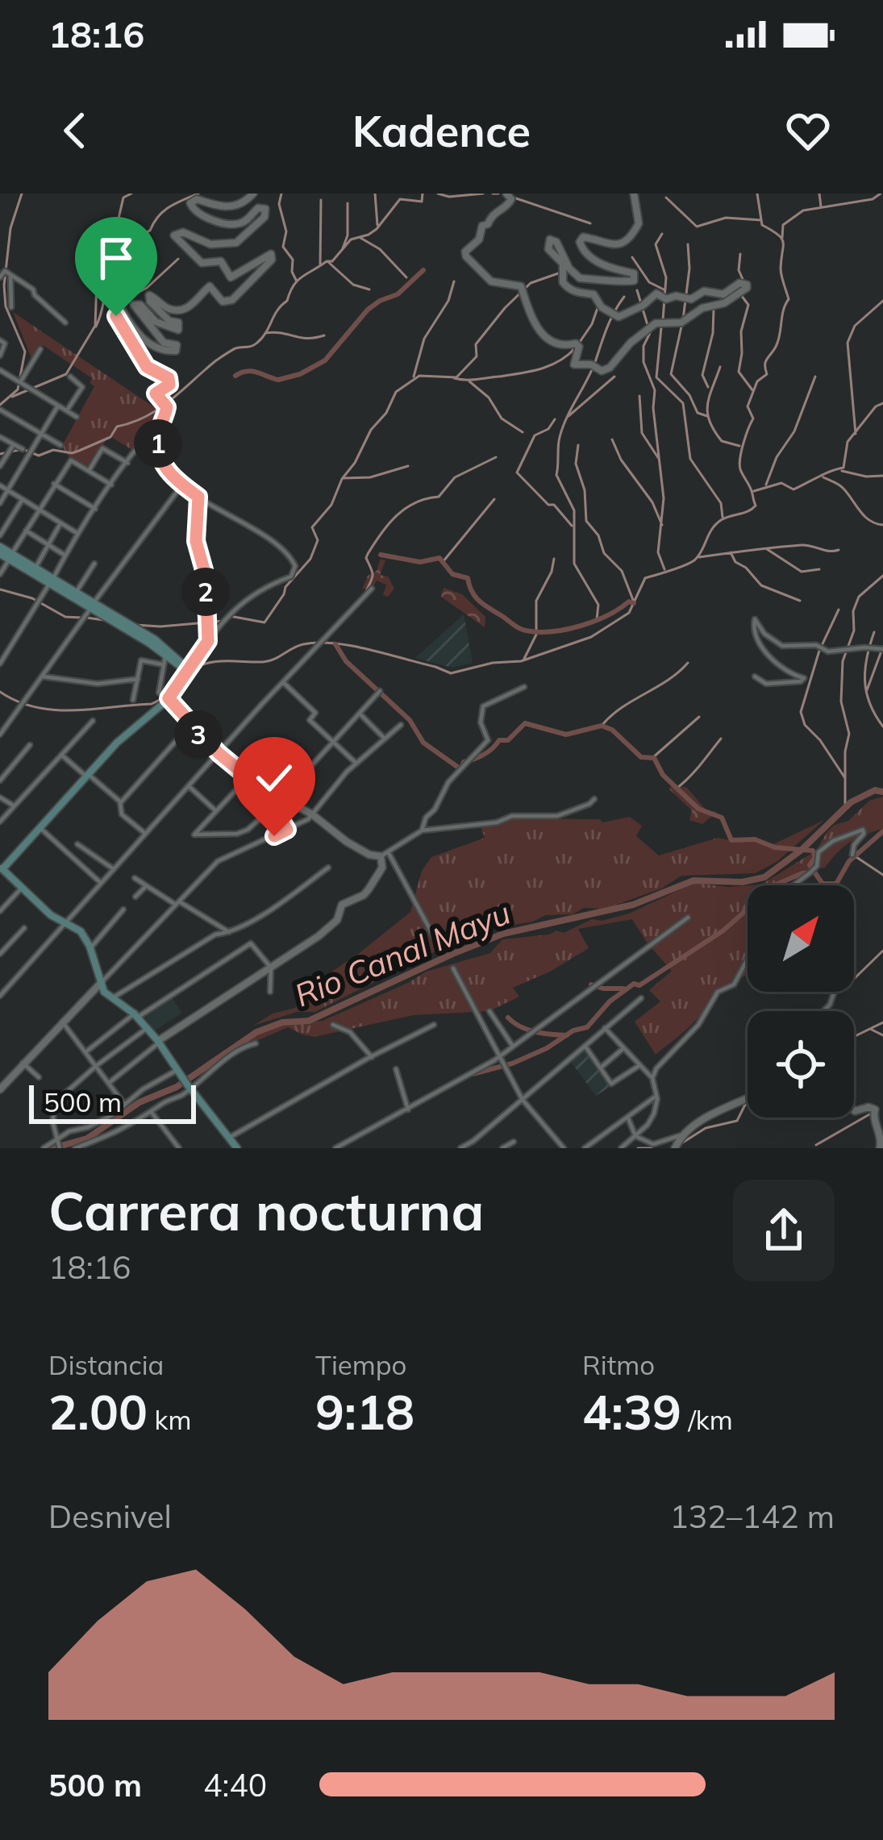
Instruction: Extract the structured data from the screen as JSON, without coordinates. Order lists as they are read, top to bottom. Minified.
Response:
{"water":["Rio Canal Mayu"],"scale_bar":"500 m","north":"top right","page":{"status":"18:16","header":"Kadence","pins":["1","2","3"],"scale":"500 m","heading":["Carrera nocturna","18:16"],"stats":[["Distancia","2.00 km"],["Tiempo","9:18"],["Ritmo","4:39 /km"]],"chart":["Desnivel","132–142 m"],"list":[{"name":"500 m","note":"4:40"}]}}
